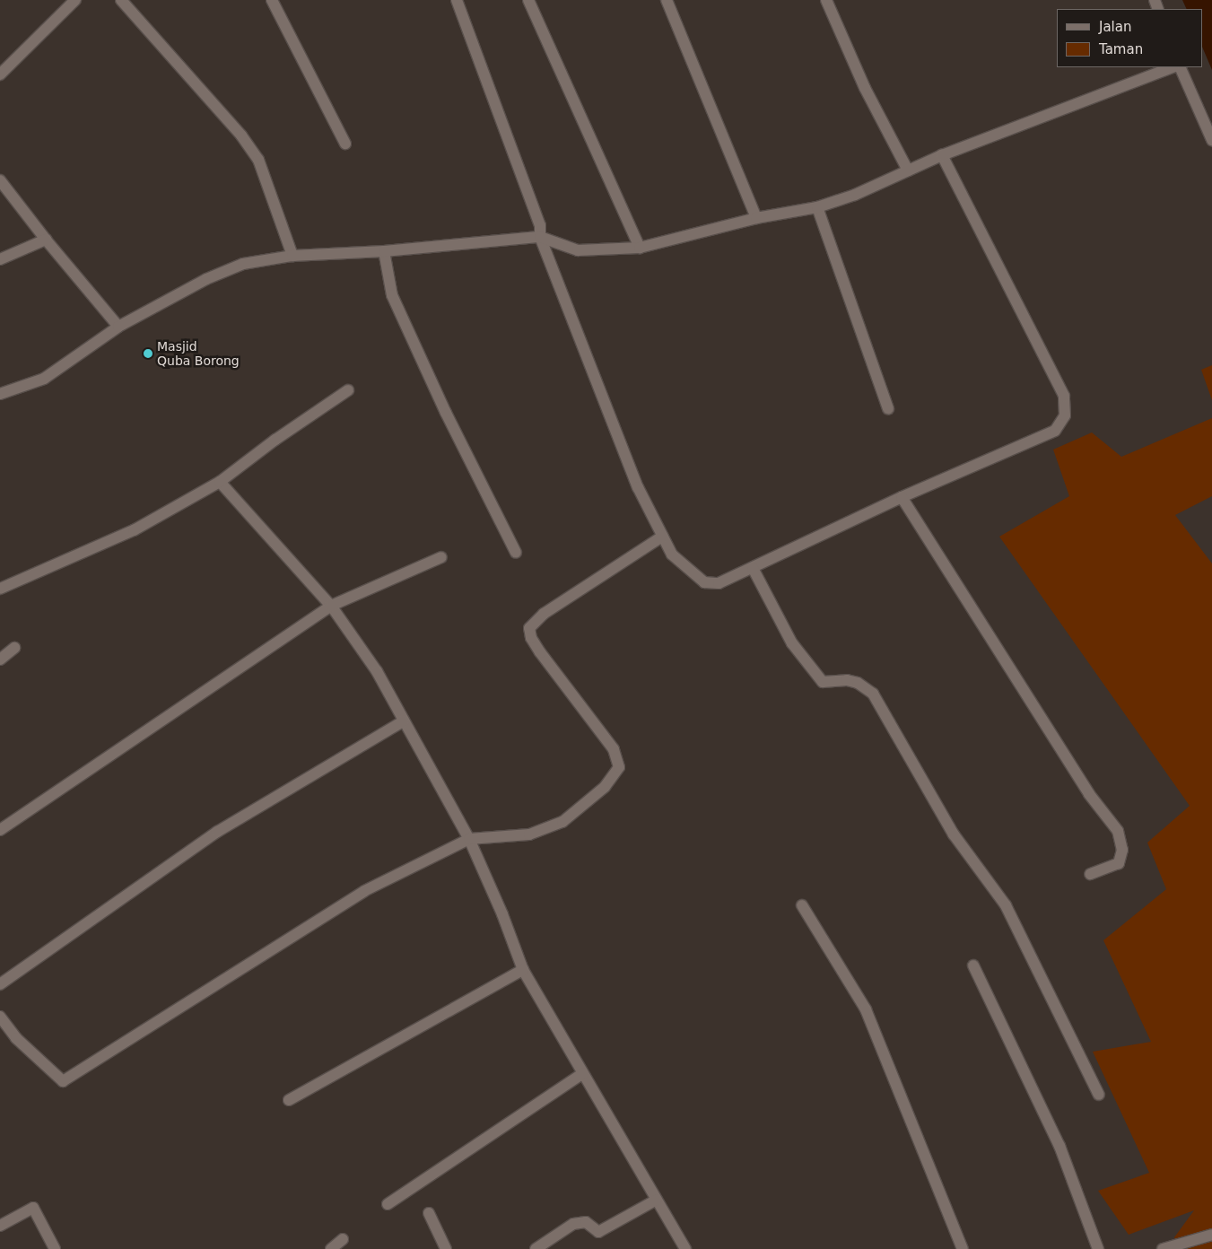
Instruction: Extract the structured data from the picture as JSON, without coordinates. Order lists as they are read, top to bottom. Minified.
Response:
{"places":["Masjid Quba Borong"],"legend":["Jalan","Taman"]}
